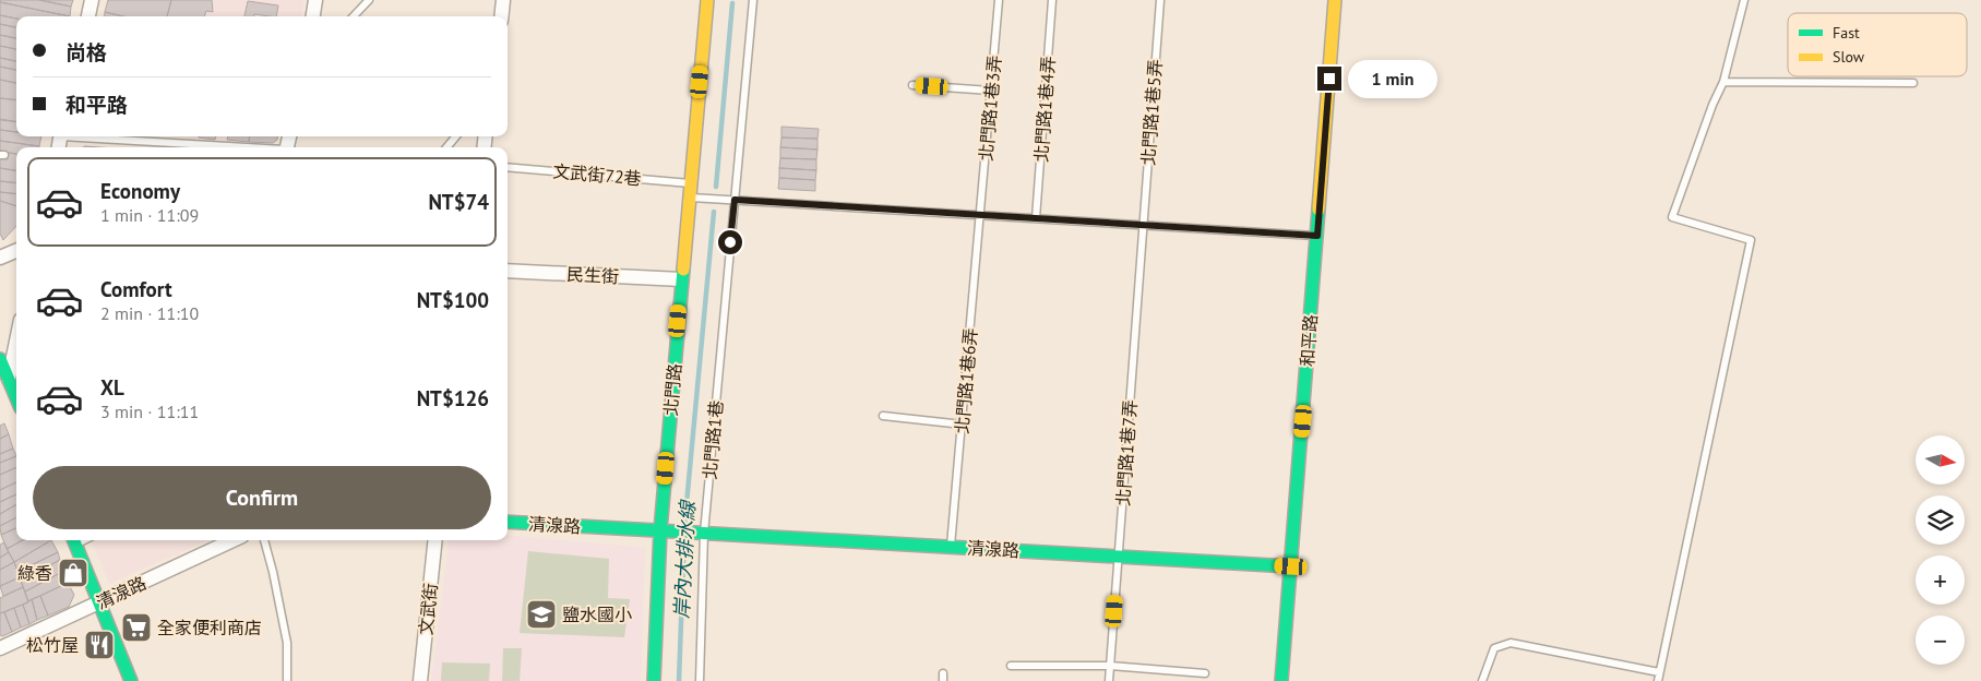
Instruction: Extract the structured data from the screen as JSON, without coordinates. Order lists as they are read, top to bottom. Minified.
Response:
{"streets":{"street":["民生街","和平路","北門路","清湶路","文武街"],"lane":["北門路1巷3弄","北門路1巷4弄","北門路1巷5弄","文武街72巷","北門路1巷6弄","北門路1巷","北門路1巷7弄"]},"crossings":[["北門路1巷3弄","北門路1巷6弄"],["北門路1巷5弄","北門路1巷7弄"],["文武街72巷","北門路"],["民生街","北門路"],["和平路","清湶路"],["北門路1巷6弄","清湶路"],["北門路","清湶路"],["北門路1巷","清湶路"],["北門路1巷7弄","清湶路"]],"water":["岸內大排水線"],"places":{"shop":["綠香"],"school or university":["鹽水國小"],"supermarket":["全家便利商店"],"restaurant":["松竹屋"]},"legend":["Fast","Slow"],"north":"right","page":{"banner":["尚格","和平路"],"bubble":"1 min","list":[{"name":"Economy","note":"1 min · 11:09","value":"NT$74"},{"name":"Comfort","note":"2 min · 11:10","value":"NT$100"},{"name":"XL","note":"3 min · 11:11","value":"NT$126"}],"map_buttons":["+","−"],"buttons":"Confirm"}}
